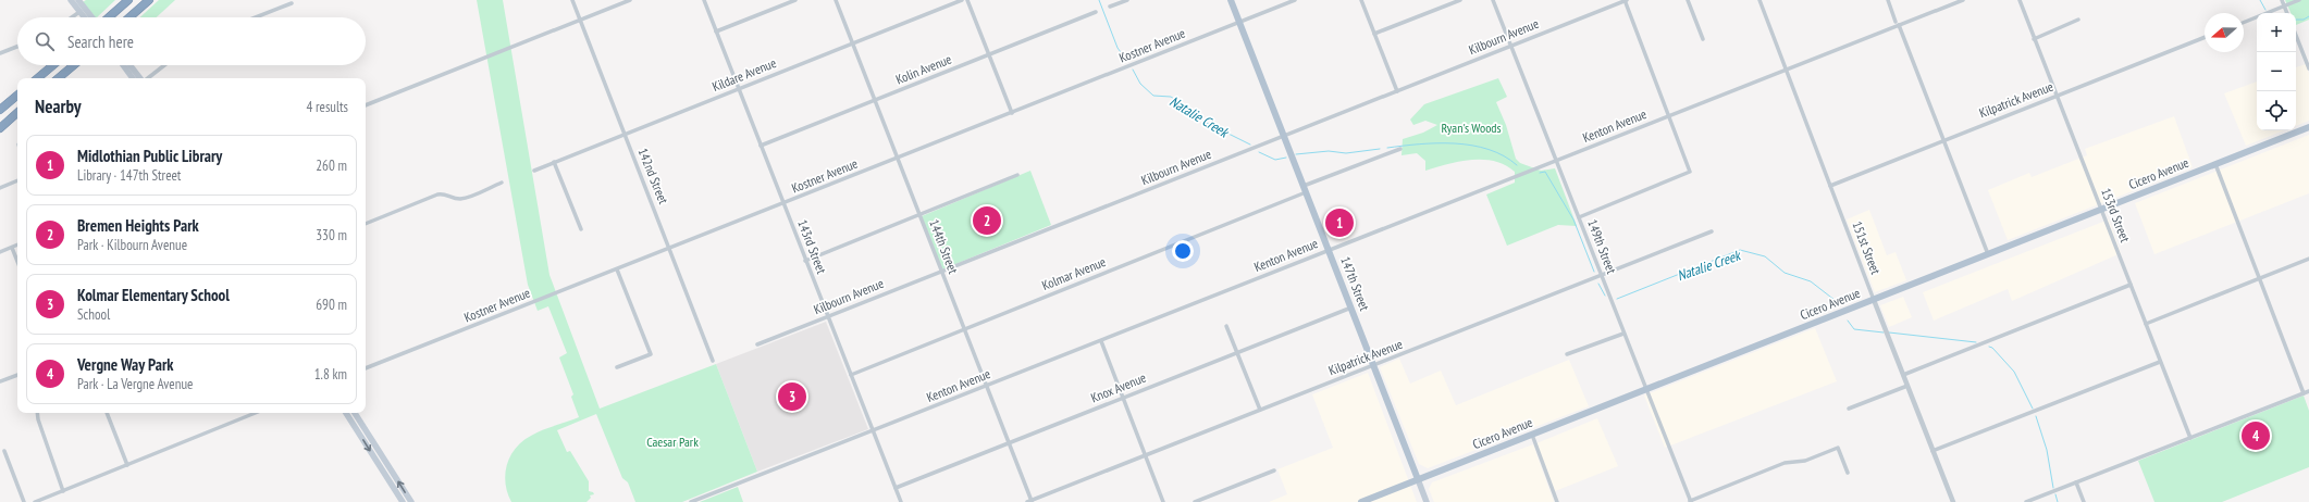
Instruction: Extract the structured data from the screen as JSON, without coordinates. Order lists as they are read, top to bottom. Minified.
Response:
{"streets":{"main road":["Cicero Avenue","147th Street"],"street":["Kilbourn Avenue","Kostner Avenue","Kolin Avenue","Kildare Avenue","Kilpatrick Avenue","Kenton Avenue","142nd Street","153rd Street","143rd Street","144th Street","149th Street","151st Street","Kolmar Avenue","Knox Avenue"]},"crossings":[["Kilbourn Avenue","143rd Street"],["Kilbourn Avenue","144th Street"],["Kilbourn Avenue","149th Street"],["Kilbourn Avenue","147th Street"],["Kostner Avenue","142nd Street"],["Kostner Avenue","143rd Street"],["Kostner Avenue","144th Street"],["Kostner Avenue","147th Street"],["Kolin Avenue","143rd Street"],["Kolin Avenue","144th Street"],["Kildare Avenue","142nd Street"],["Kildare Avenue","143rd Street"],["Kildare Avenue","144th Street"],["Kilpatrick Avenue","153rd Street"],["Kilpatrick Avenue","144th Street"],["Kilpatrick Avenue","149th Street"],["Kilpatrick Avenue","151st Street"],["Kilpatrick Avenue","147th Street"],["Kenton Avenue","143rd Street"],["Kenton Avenue","144th Street"],["Kenton Avenue","149th Street"],["Kenton Avenue","151st Street"],["Kenton Avenue","147th Street"],["Cicero Avenue","153rd Street"],["Cicero Avenue","149th Street"],["Cicero Avenue","151st Street"],["Cicero Avenue","147th Street"],["143rd Street","Kolmar Avenue"],["143rd Street","Knox Avenue"],["144th Street","Kolmar Avenue"],["144th Street","Knox Avenue"],["Kolmar Avenue","147th Street"],["147th Street","Knox Avenue"]],"water":["Natalie Creek"],"parks":["Ryan's Woods","Caesar Park"],"north":"left","page":{"map_buttons":["+","−"],"search":"Search here","heading":["Nearby","4 results"],"list":[{"mark":"1","name":"Midlothian Public Library","note":"Library · 147th Street","value":"260 m"},{"mark":"2","name":"Bremen Heights Park","note":"Park · Kilbourn Avenue","value":"330 m"},{"mark":"3","name":"Kolmar Elementary School","note":"School","value":"690 m"},{"mark":"4","name":"Vergne Way Park","note":"Park · La Vergne Avenue","value":"1.8 km"}],"pins":["2","1","3","4"]}}
